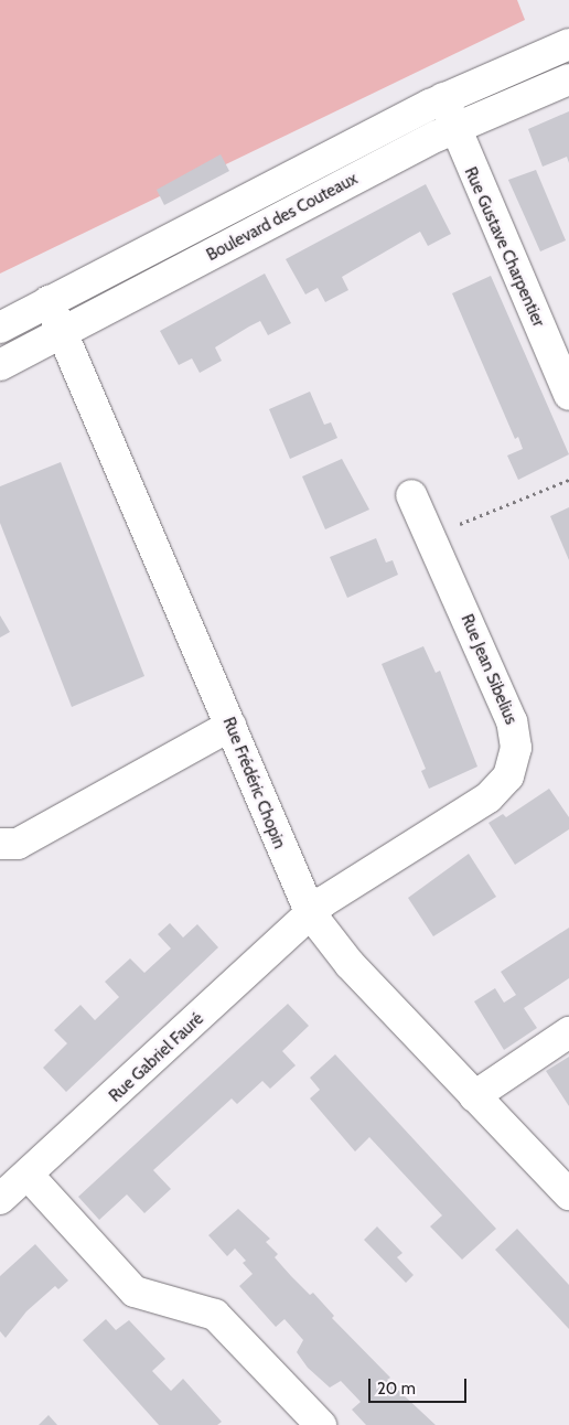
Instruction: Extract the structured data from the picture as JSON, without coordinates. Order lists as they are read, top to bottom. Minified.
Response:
{"streets":{"street":["Boulevard des Couteaux","Rue Gustave Charpentier","Rue Jean Sibelius","Rue Frédéric Chopin","Rue Gabriel Fauré"]},"crossings":[["Boulevard des Couteaux","Rue Gustave Charpentier"],["Boulevard des Couteaux","Rue Frédéric Chopin"],["Rue Jean Sibelius","Rue Frédéric Chopin"],["Rue Jean Sibelius","Rue Gabriel Fauré"],["Rue Frédéric Chopin","Rue Gabriel Fauré"]],"scale_bar":"20 m"}
